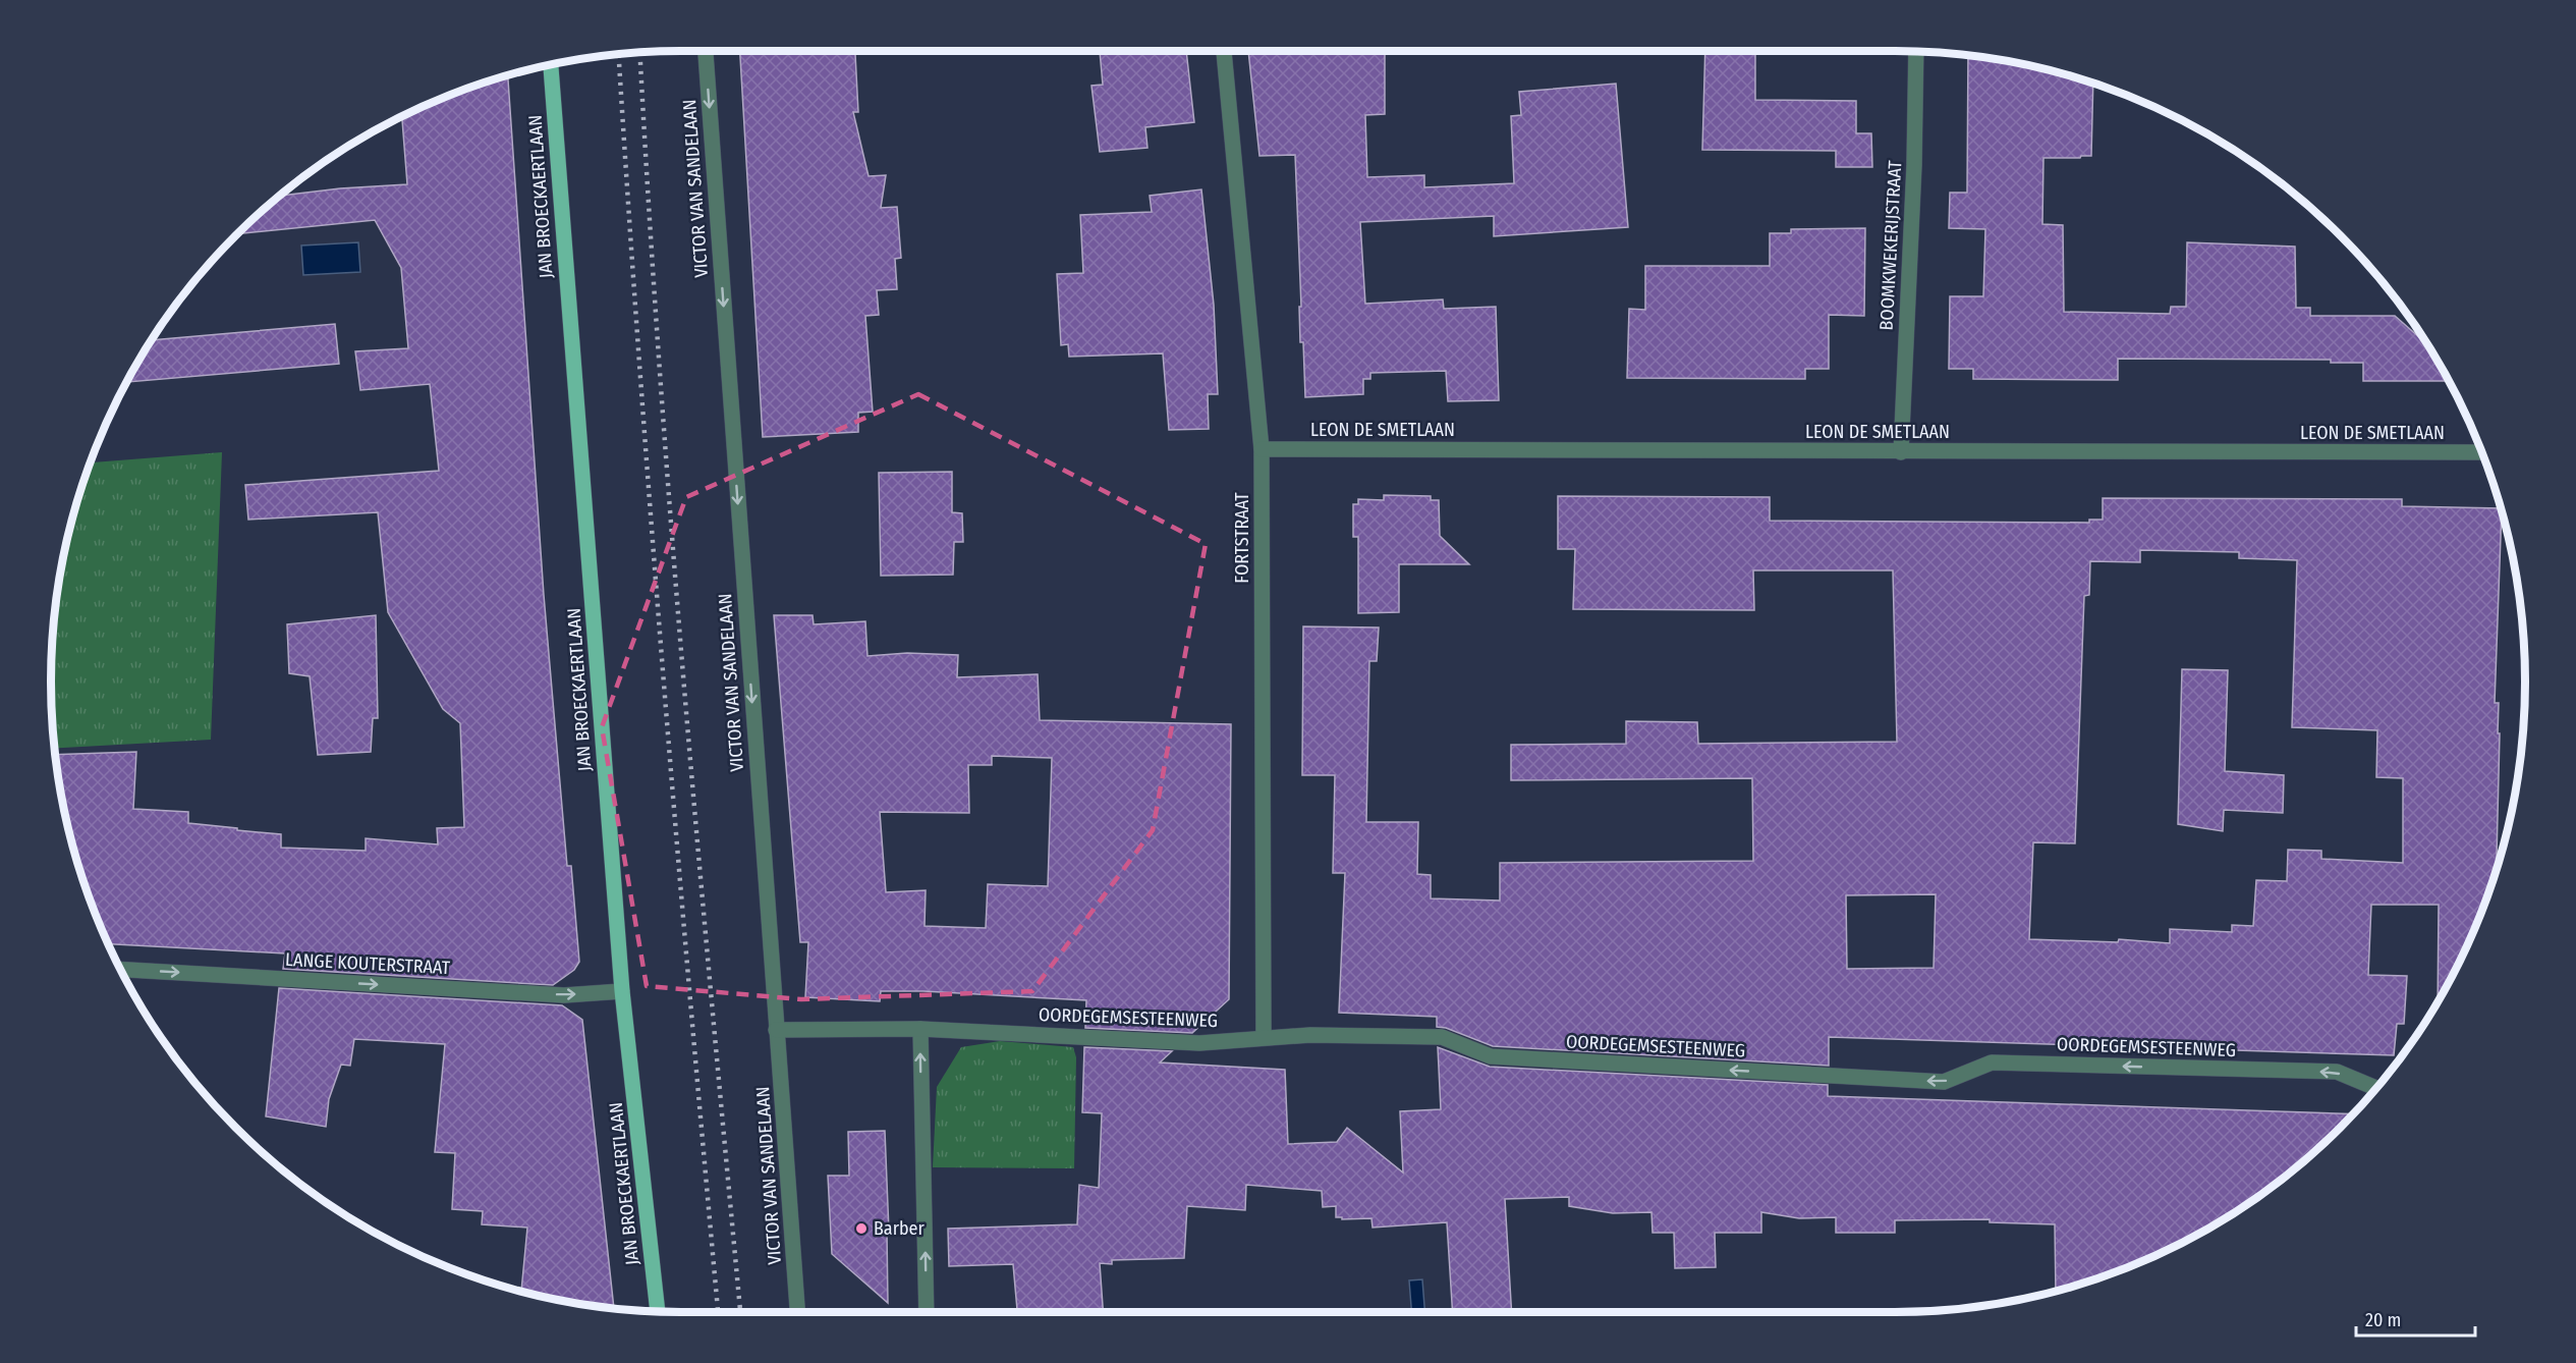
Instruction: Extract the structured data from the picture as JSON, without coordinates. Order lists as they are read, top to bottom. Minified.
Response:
{"streets":{"main road":["JAN BROECKAERTLAAN"],"street":["VICTOR VAN SANDELAAN","BOOMKWEKERIJSTRAAT","LEON DE SMETLAAN","FORTSTRAAT","LANGE KOUTERSTRAAT","OORDEGEMSESTEENWEG"]},"crossings":[["VICTOR VAN SANDELAAN","OORDEGEMSESTEENWEG"],["JAN BROECKAERTLAAN","LANGE KOUTERSTRAAT"],["BOOMKWEKERIJSTRAAT","LEON DE SMETLAAN"],["LEON DE SMETLAAN","FORTSTRAAT"],["FORTSTRAAT","OORDEGEMSESTEENWEG"]],"one_way":["VICTOR VAN SANDELAAN","LANGE KOUTERSTRAAT","OORDEGEMSESTEENWEG"],"places":["Barber"],"scale_bar":"20 m"}
